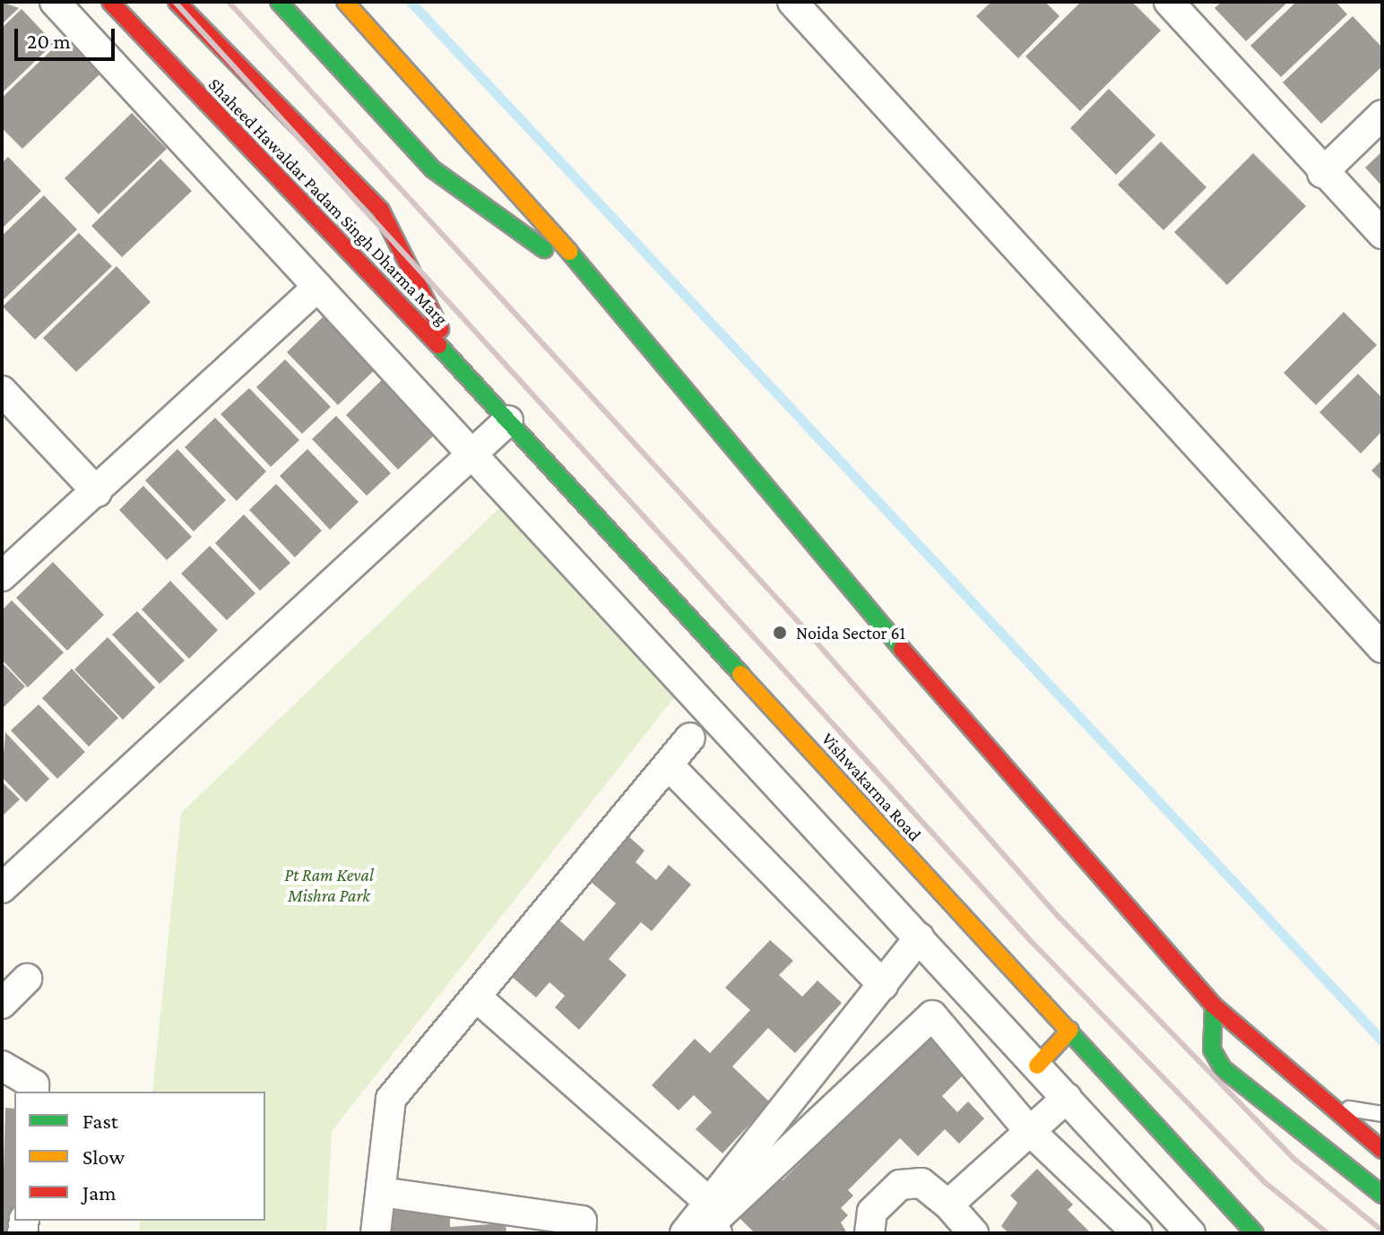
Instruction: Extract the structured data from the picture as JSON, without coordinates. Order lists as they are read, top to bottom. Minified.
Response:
{"streets":{"main road":["Shaheed Hawaldar Padam Singh Dharma Marg","Vishwakarma Road"]},"crossings":[["Shaheed Hawaldar Padam Singh Dharma Marg","Vishwakarma Road"]],"parks":["Pt Ram Keval Mishra Park"],"places":["Noida Sector 61"],"legend":["Fast","Slow","Jam"],"scale_bar":"20 m"}
